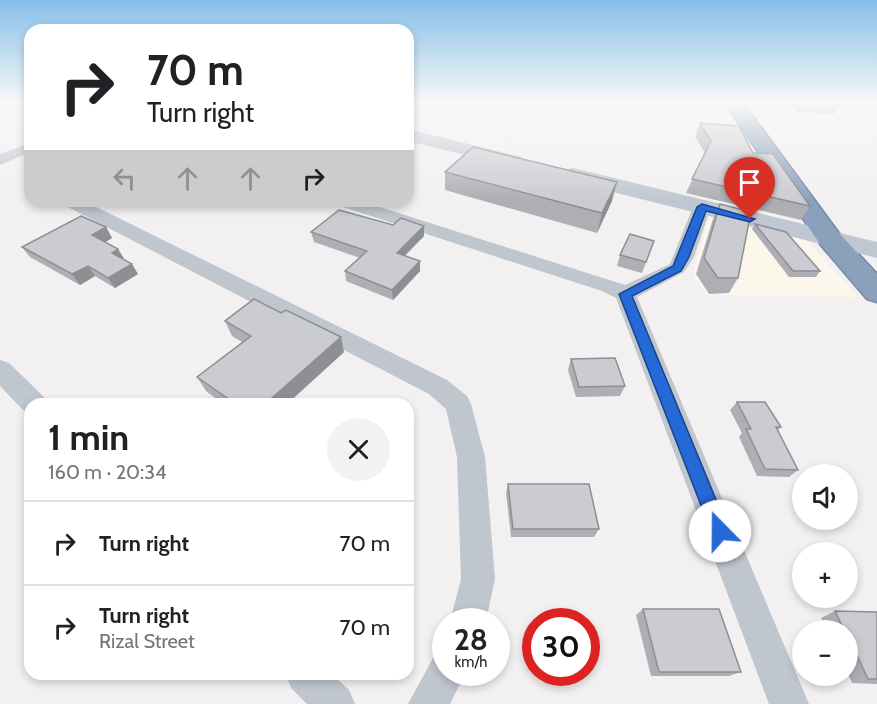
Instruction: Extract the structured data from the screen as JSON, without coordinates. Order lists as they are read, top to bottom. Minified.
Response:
{"page":{"turn":["70 m","Turn right"],"heading":["1 min","160 m · 20:34"],"map_buttons":["+","−"],"list":[{"name":"Turn right","value":"70 m"},{"name":"Turn right","note":"Rizal Street","value":"70 m"}],"speed":"28 km/h","limit":"30"}}
